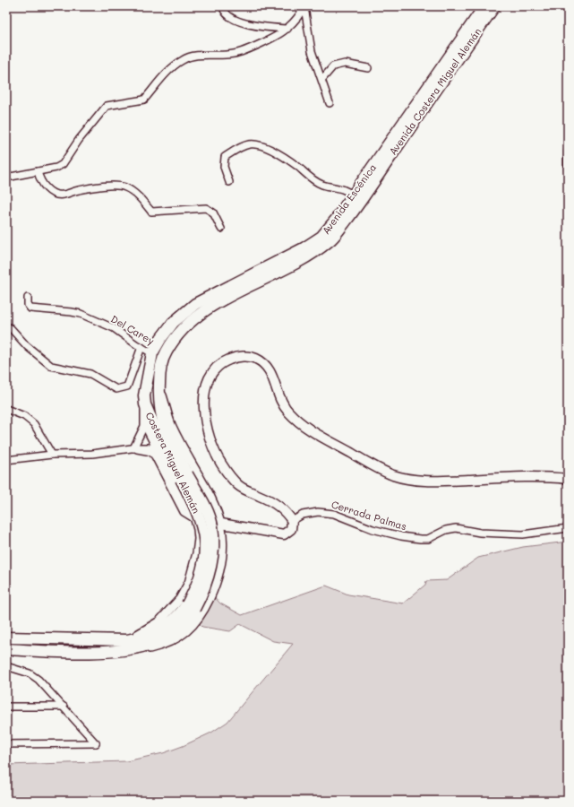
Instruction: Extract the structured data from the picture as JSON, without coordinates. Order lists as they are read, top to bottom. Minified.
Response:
{"streets":{"main road":["Avenida Costera Miguel Alemán","Avenida Escénica","Costera Miguel Alemán"],"street":["Del Carey","Cerrada Palmas"]},"crossings":[["Avenida Costera Miguel Alemán","Costera Miguel Alemán"],["Avenida Escénica","Del Carey"],["Avenida Escénica","Costera Miguel Alemán"]]}
